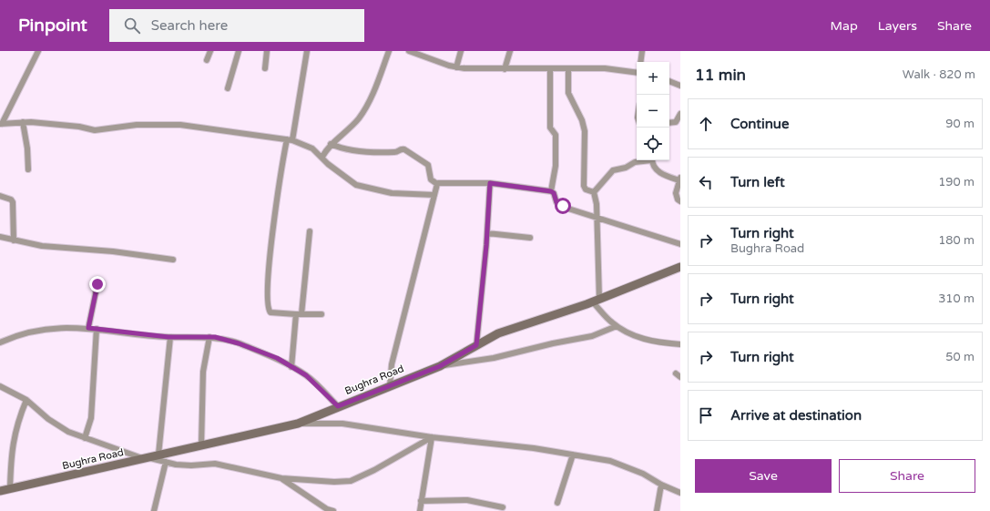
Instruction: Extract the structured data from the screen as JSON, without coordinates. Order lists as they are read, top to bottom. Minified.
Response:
{"streets":{"street":["Bughra Road"]},"page":{"header":"Pinpoint","search":"Search here","nav":["Map","Layers","Share"],"heading":["11 min","Walk · 820 m"],"map_buttons":["+","−"],"list":[["Continue","90 m"],["Turn left","190 m"],["Turn right","Bughra Road","180 m"],["Turn right","310 m"],["Turn right","50 m"],"Arrive at destination"],"buttons":["Save","Share"]}}
